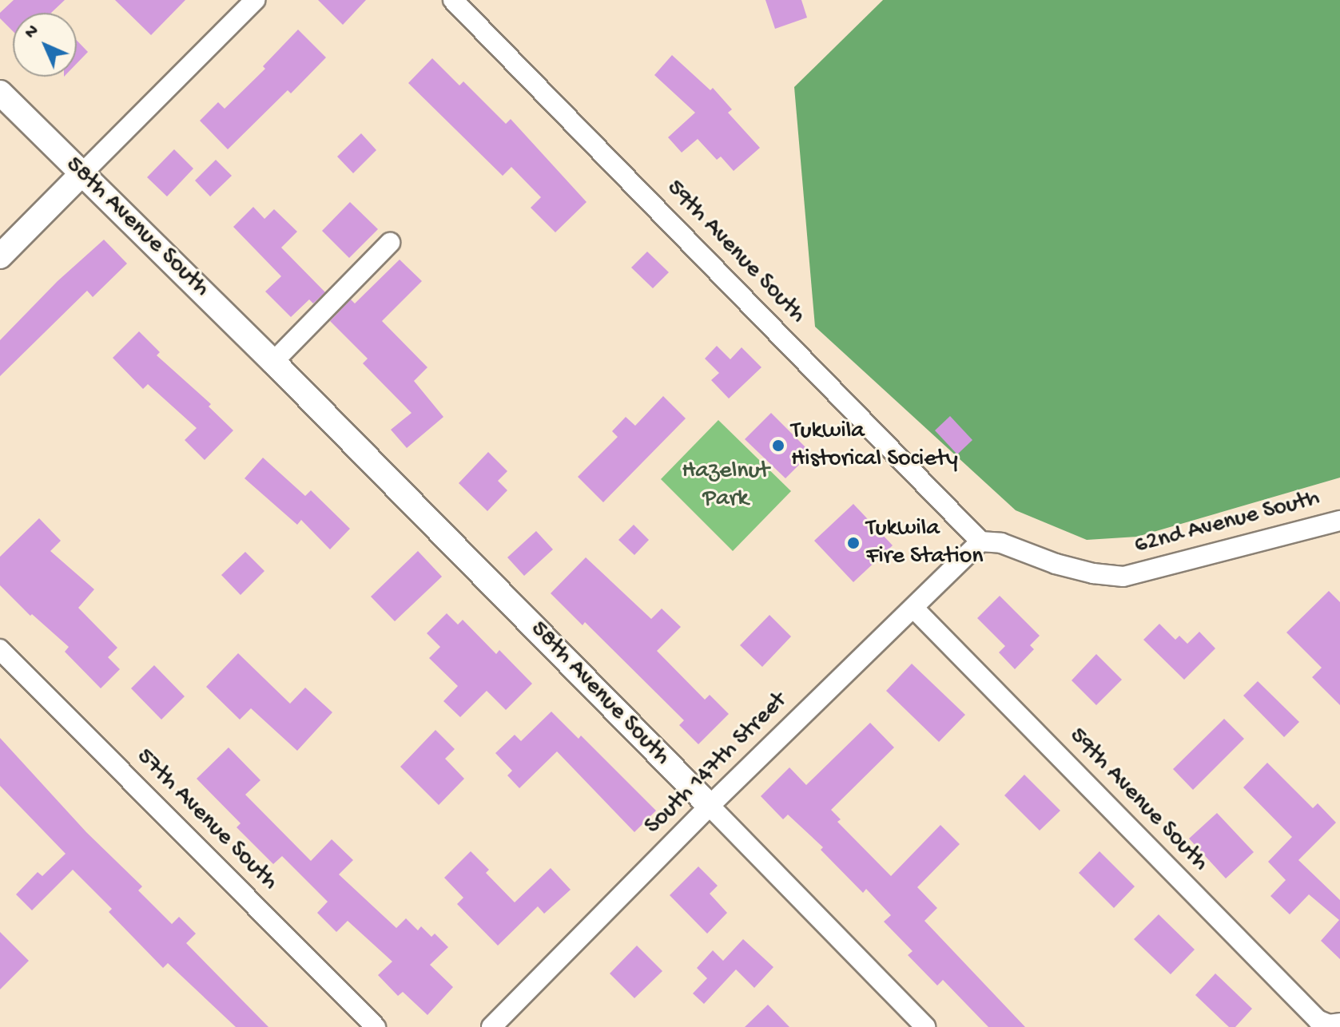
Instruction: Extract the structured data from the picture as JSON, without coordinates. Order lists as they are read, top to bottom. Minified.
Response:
{"streets":{"street":["58th Avenue South","59th Avenue South","62nd Avenue South","South 147th Street","57th Avenue South"]},"crossings":[["58th Avenue South","South 147th Street"],["59th Avenue South","62nd Avenue South"],["59th Avenue South","South 147th Street"],["62nd Avenue South","South 147th Street"]],"parks":["Hazelnut Park"],"places":["Tukwila Historical Society","Tukwila Fire Station"],"north":"top left"}
